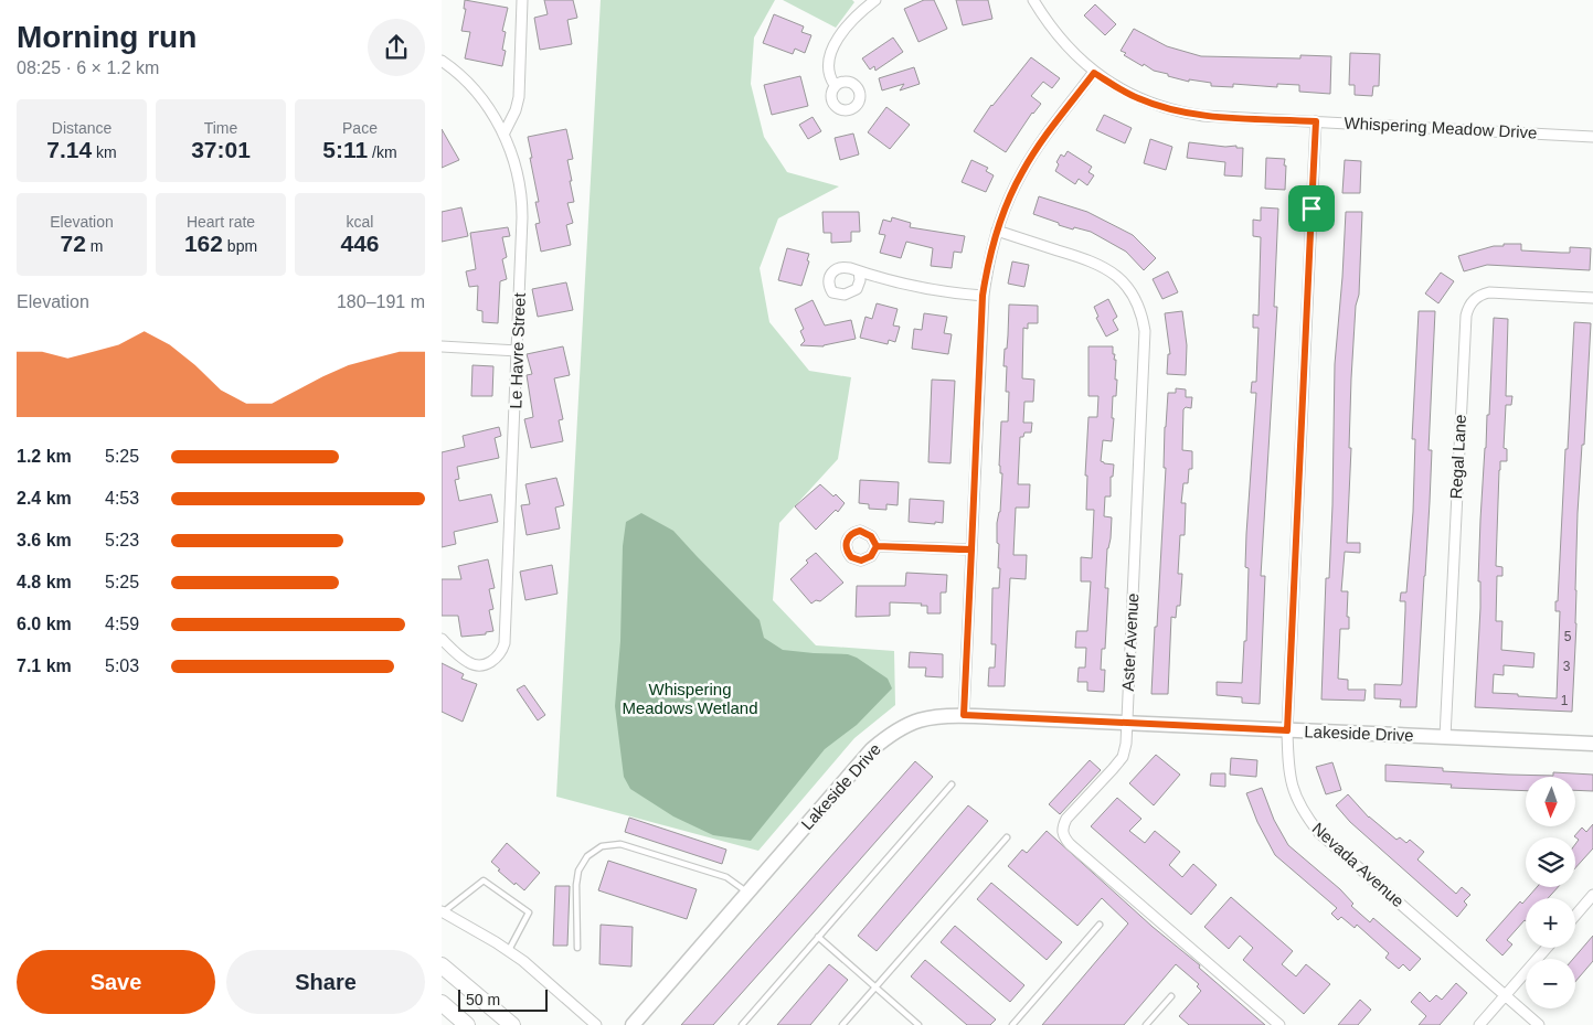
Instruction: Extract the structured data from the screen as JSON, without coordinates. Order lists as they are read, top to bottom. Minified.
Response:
{"streets":{"street":["Whispering Meadow Drive","Le Havre Street","Regal Lane","Aster Avenue","Lakeside Drive","Nevada Avenue"]},"crossings":[["Whispering Meadow Drive","Nevada Avenue"],["Regal Lane","Lakeside Drive"],["Aster Avenue","Lakeside Drive"],["Lakeside Drive","Nevada Avenue"]],"parks":["Whispering Meadows Wetland"],"house_numbers":["5","3","1"],"scale_bar":"50 m","north":"bottom","page":{"heading":["Morning run","08:25 · 6 × 1.2 km"],"stats":[["Distance","7.14 km"],["Time","37:01"],["Pace","5:11 /km"],["Elevation","72 m"],["Heart rate","162 bpm"],["kcal","446"]],"chart":["Elevation","180–191 m"],"list":[{"name":"1.2 km","note":"5:25"},{"name":"2.4 km","note":"4:53"},{"name":"3.6 km","note":"5:23"},{"name":"4.8 km","note":"5:25"},{"name":"6.0 km","note":"4:59"},{"name":"7.1 km","note":"5:03"}],"map_buttons":["+","−"],"buttons":["Save","Share"],"scale":"50 m"}}
